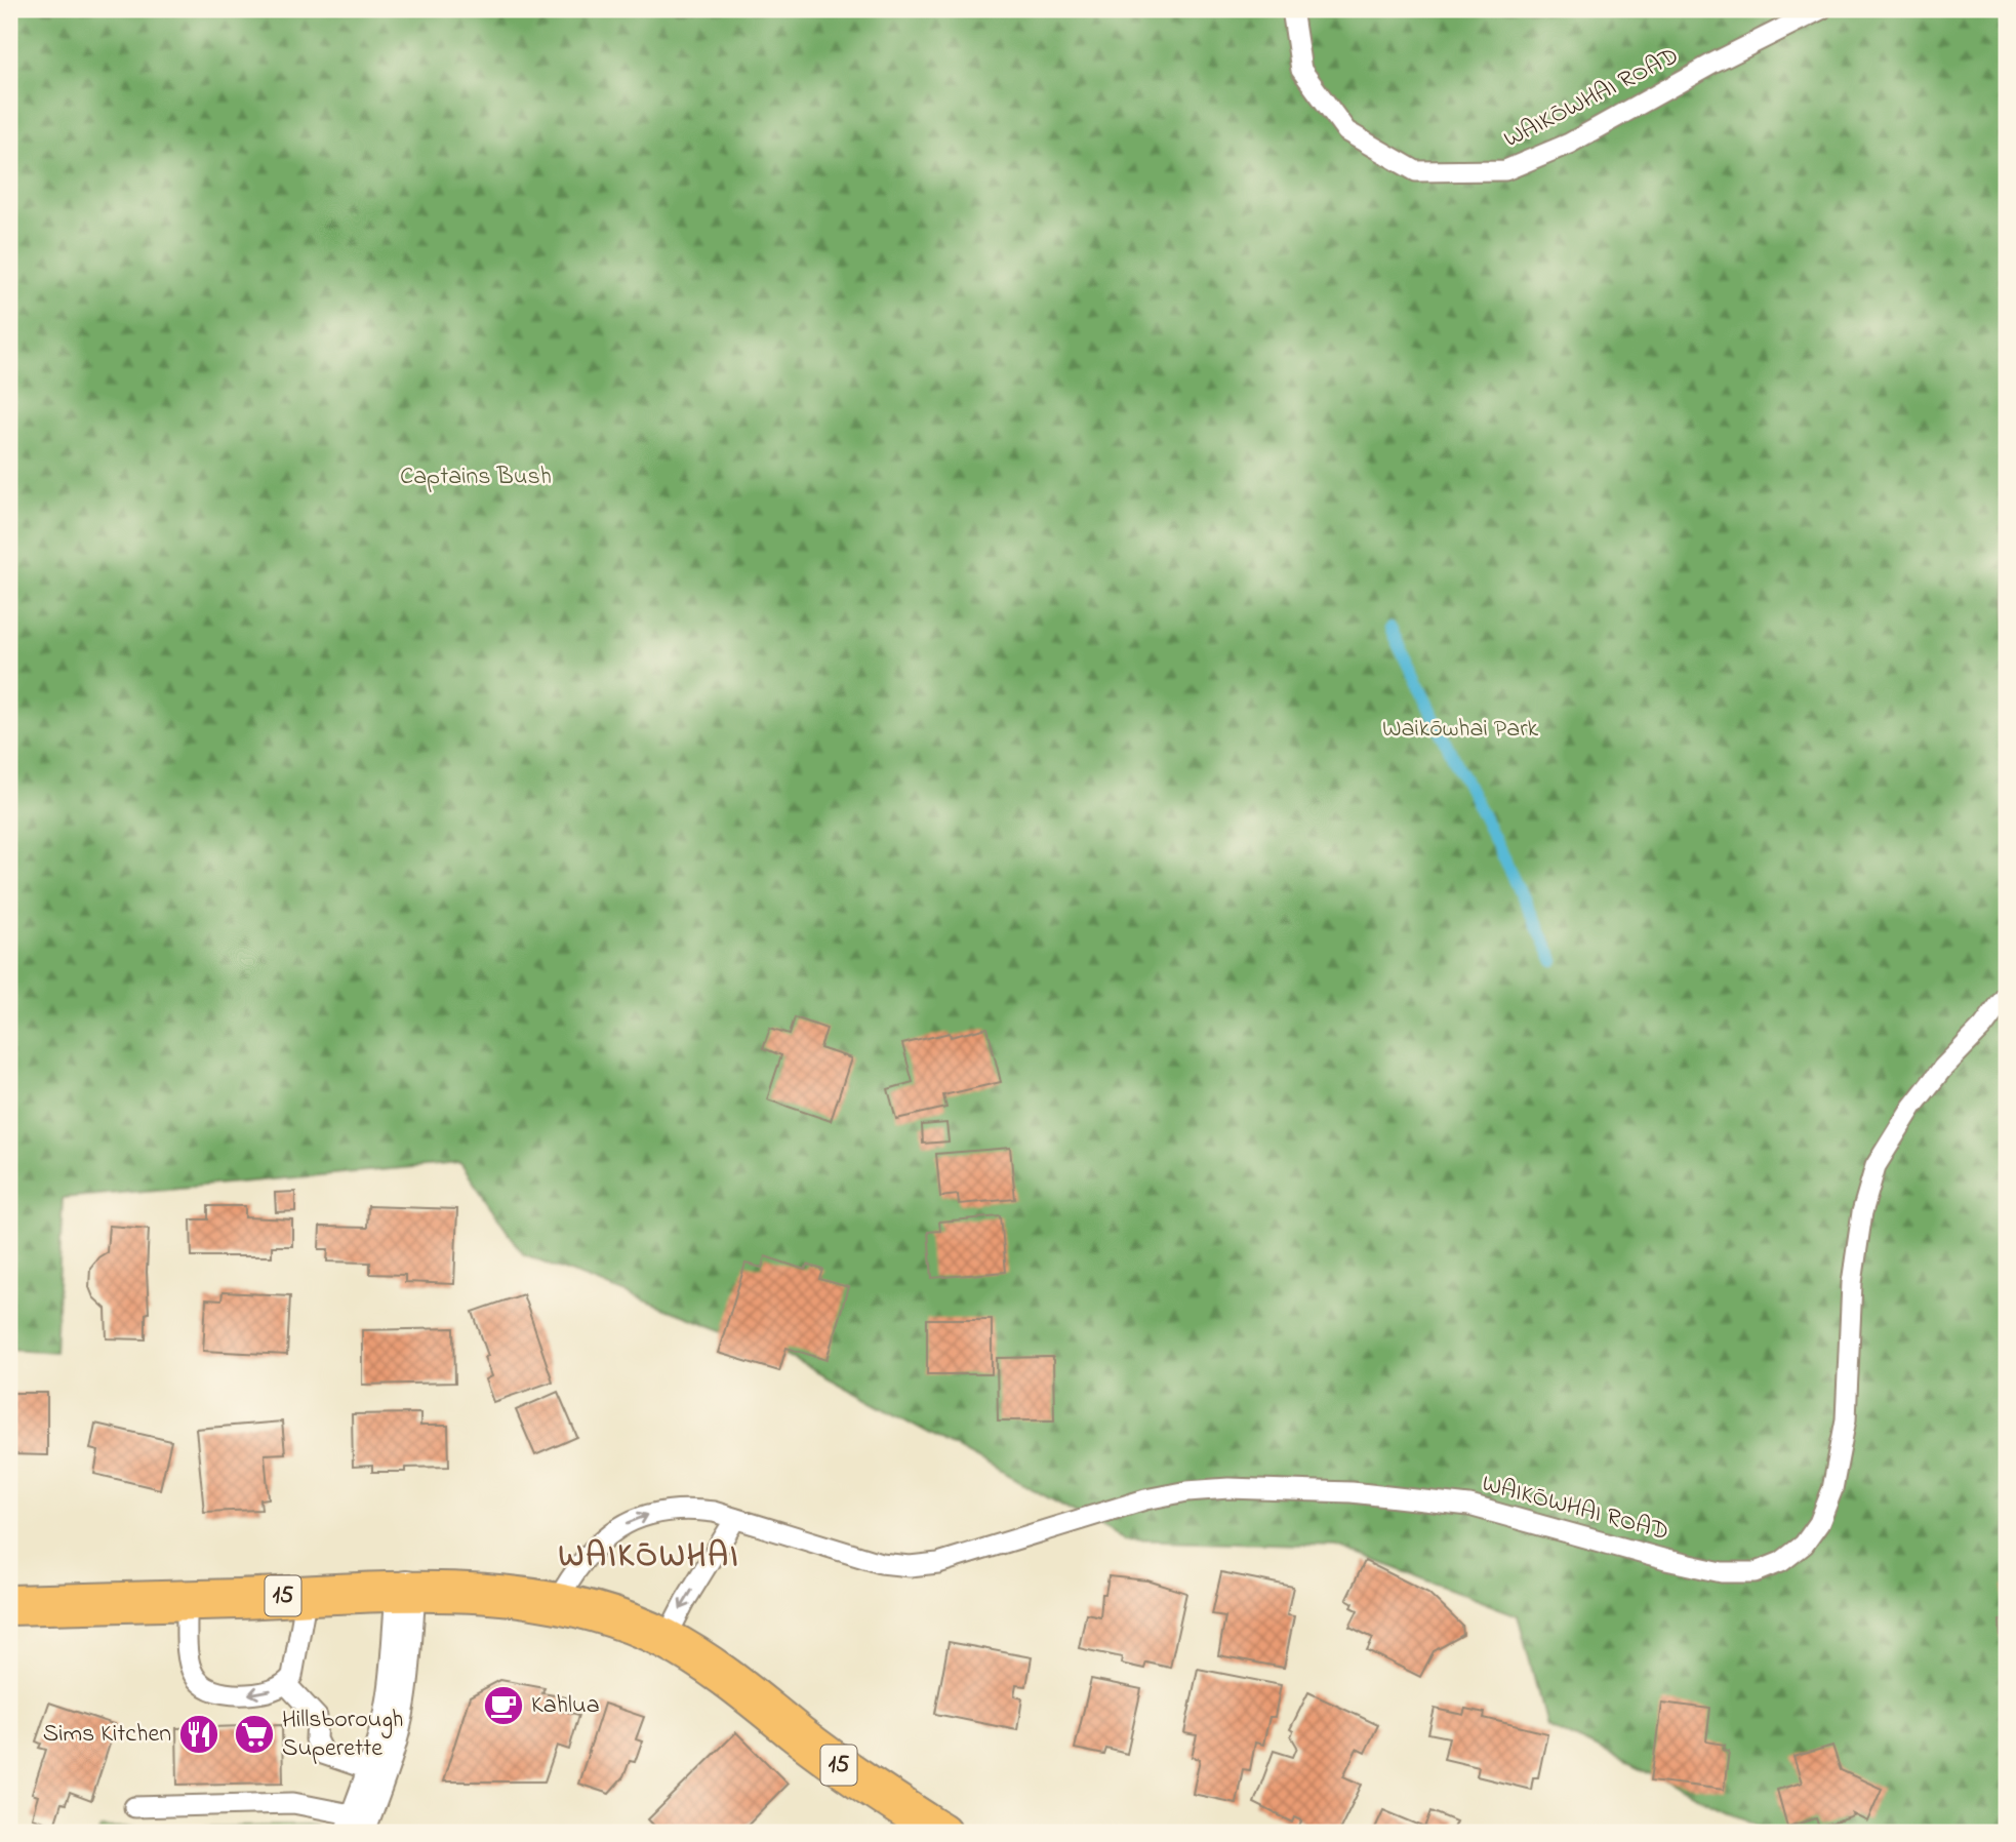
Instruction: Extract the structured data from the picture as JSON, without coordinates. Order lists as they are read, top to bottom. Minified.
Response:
{"streets":{"main road":["15"],"lane":["WAIKŌWHAI ROAD"]},"crossings":[["WAIKŌWHAI ROAD","15"]],"districts":["WAIKŌWHAI"],"parks":["Captains Bush","Waikōwhai Park"],"places":{"cafe":["Kahlua"],"restaurant":["Sims Kitchen"],"supermarket":["Hillsborough Superette"]}}
